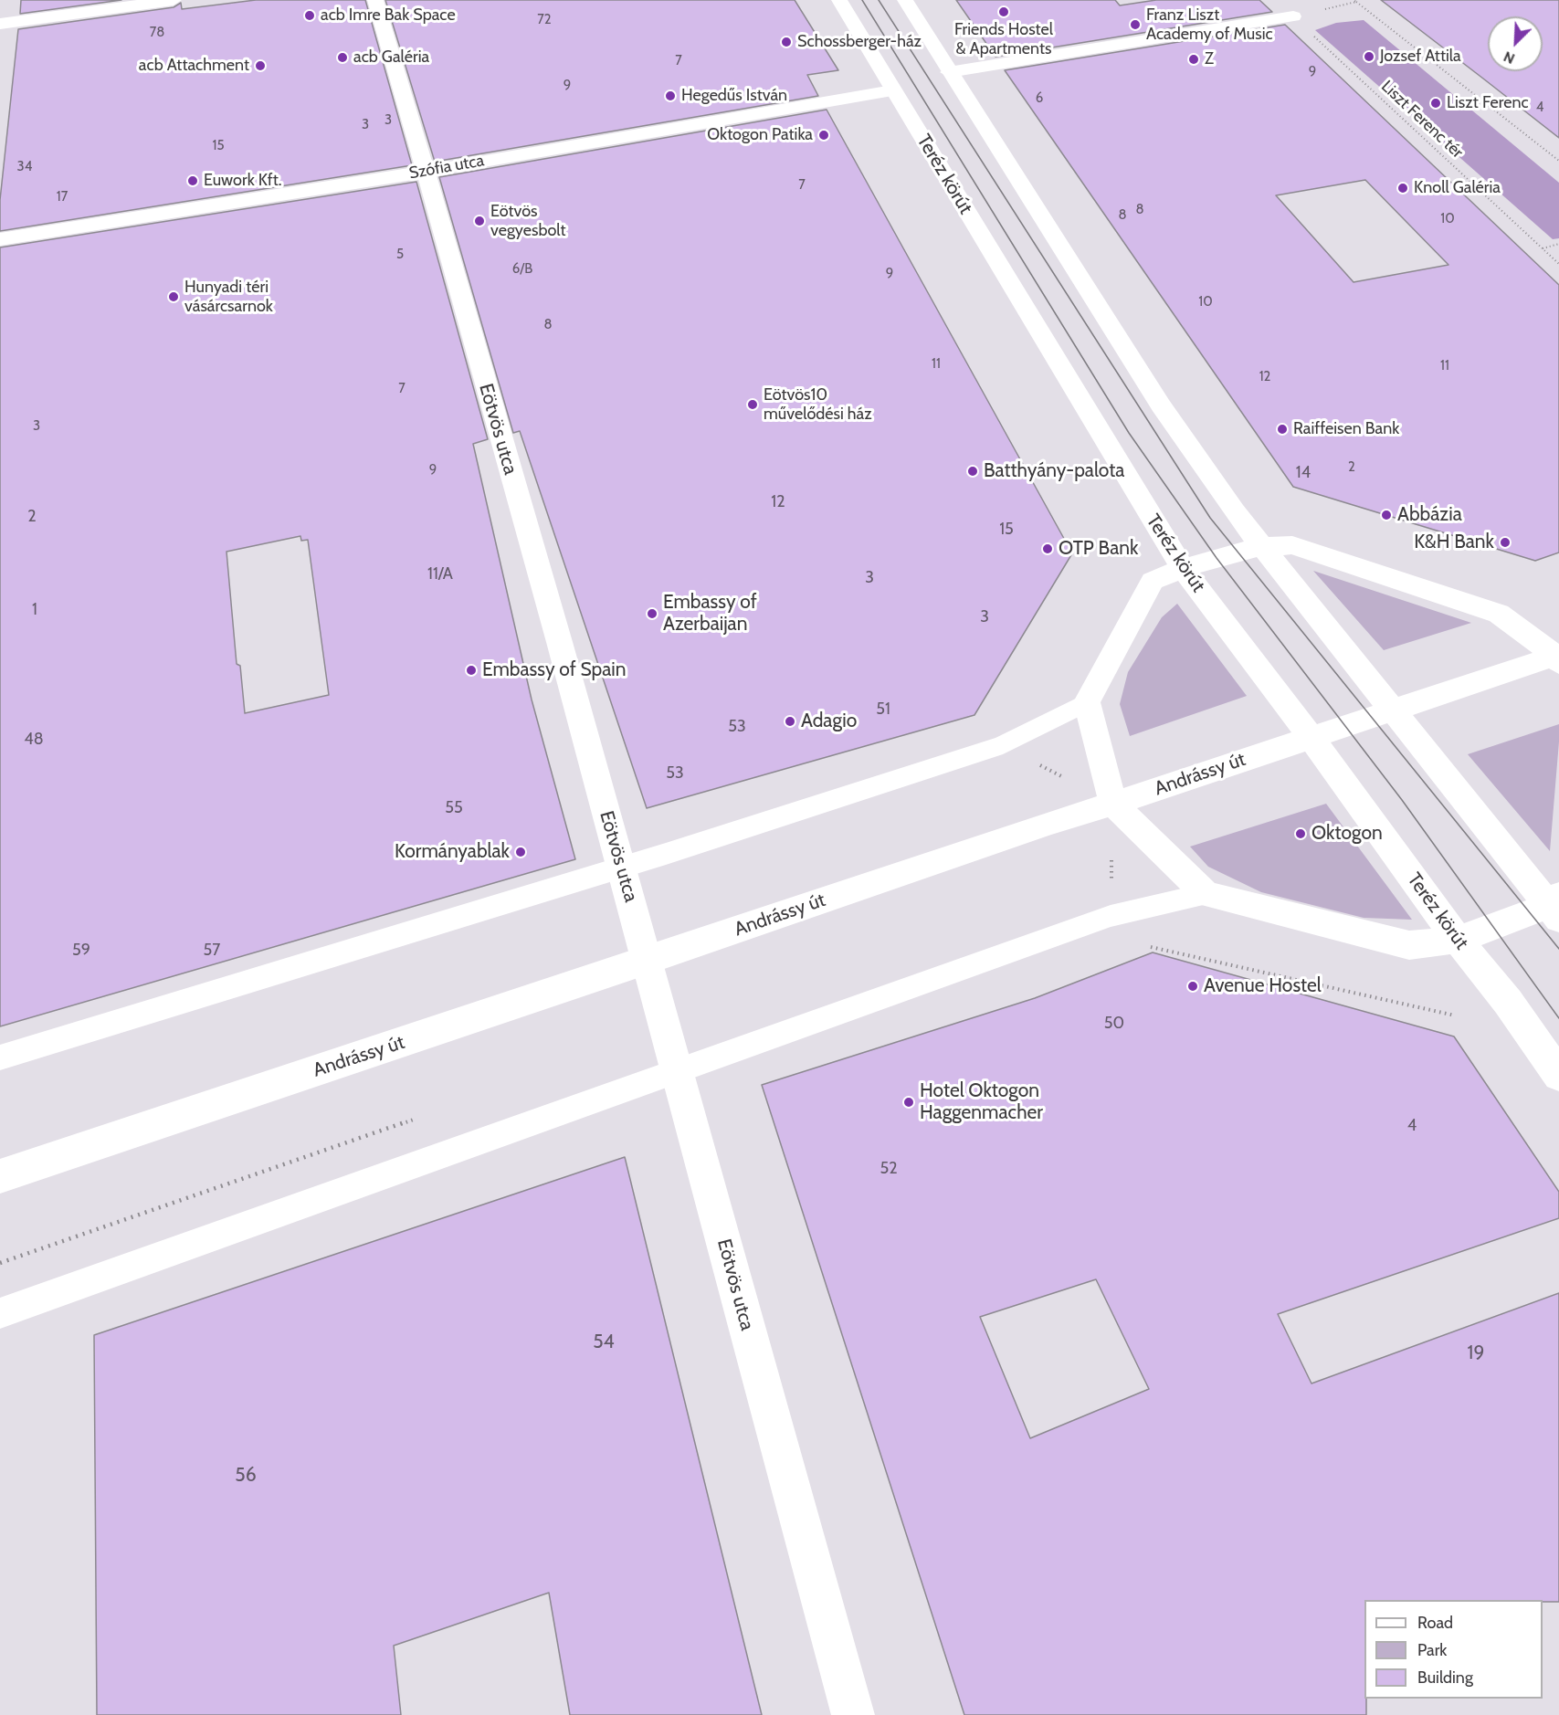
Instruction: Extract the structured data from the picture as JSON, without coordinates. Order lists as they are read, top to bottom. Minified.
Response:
{"streets":{"main road":["Szófia utca","Teréz körút","Eötvös utca","Andrássy út"],"path":["Liszt Ferenc tér"]},"crossings":[["Szófia utca","Teréz körút"],["Szófia utca","Eötvös utca"],["Teréz körút","Andrássy út"],["Eötvös utca","Andrássy út"]],"places":["Friends Hostel & Apartments","acb Imre Bak Space","Franz Liszt Academy of Music","Schossberger-ház","Jozsef Attila","acb Galéria","Z","acb Attachment","Hegedűs István","Liszt Ferenc","Oktogon Patika","Euwork Kft.","Knoll Galéria","Eötvös vegyesbolt","Hunyadi téri vásárcsarnok","Eötvös10 művelődési ház","Raiffeisen Bank","Batthyány-palota","Abbázia","K&H Bank","OTP Bank","Embassy of Azerbaijan","Embassy of Spain","Adagio","Oktogon","Kormányablak","Avenue Hostel","Hotel Oktogon Haggenmacher"],"house_numbers":["72","78","7","9","9","6","4","3","3","15","34","7","17","8","8","10","5","6/B","9","10","8","11","11","12","7","3","2","9","14","12","2","15","11/A","3","1","3","51","53","48","53","55","59","57","50","4","52","54","19","56"],"legend":["Road","Park","Building"],"north":"bottom left"}
